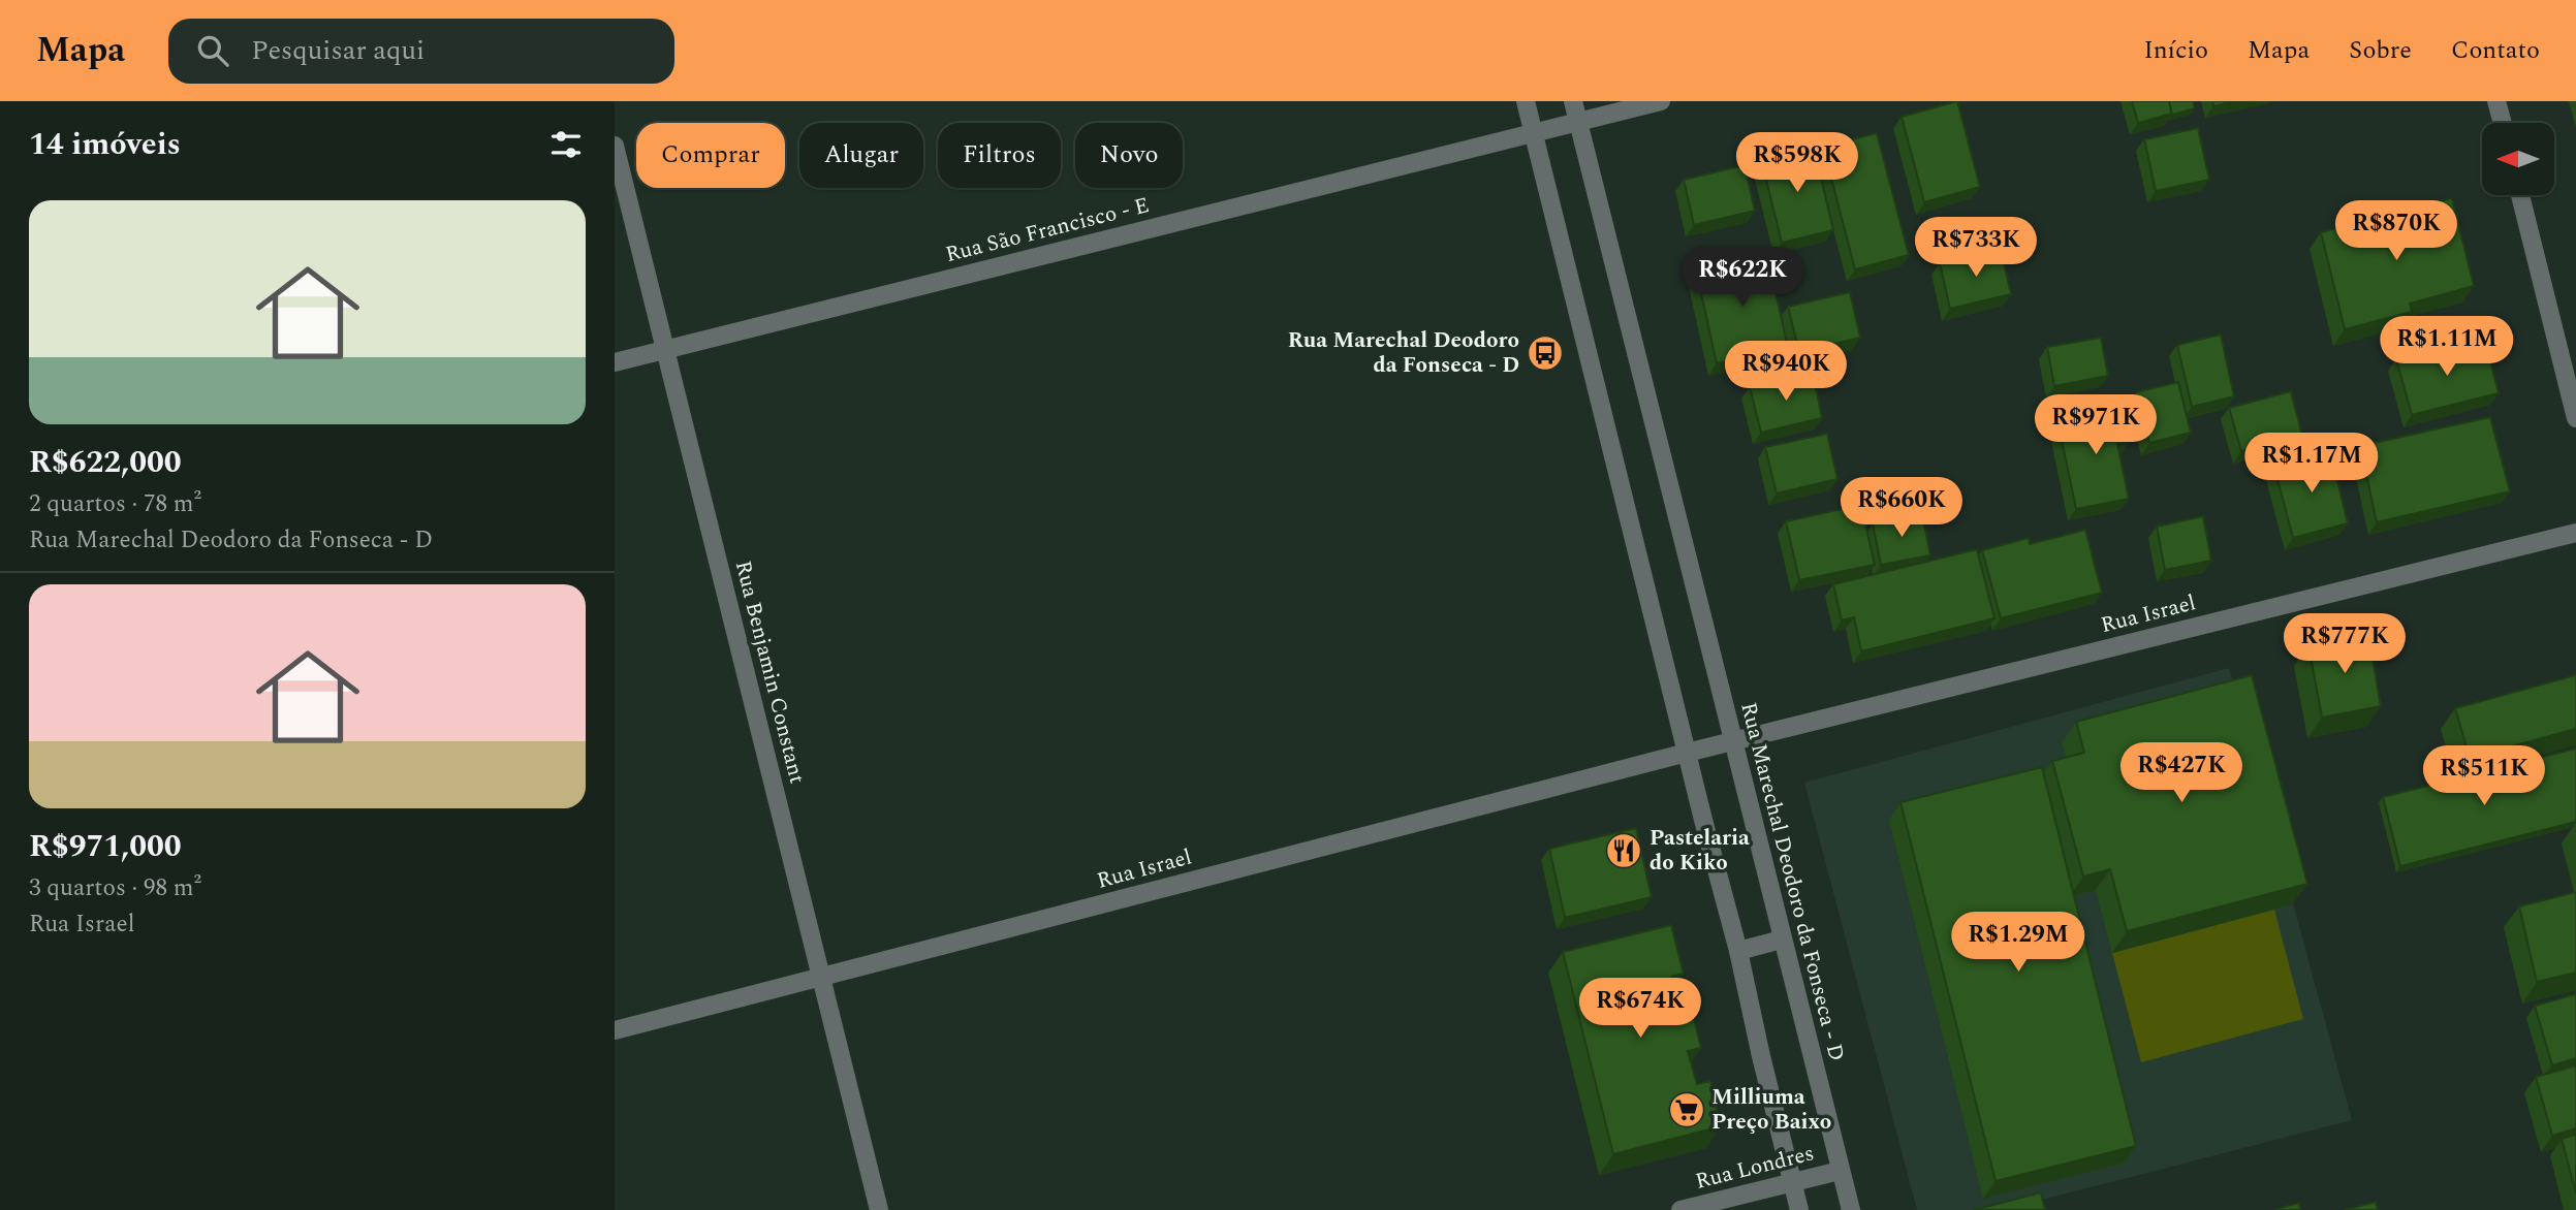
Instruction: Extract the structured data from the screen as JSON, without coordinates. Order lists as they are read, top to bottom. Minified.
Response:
{"streets":{"street":["Rua São Francisco - E","Rua Israel","Rua Benjamin Constant","Rua Marechal Deodoro da Fonseca - D","Rua Londres"]},"crossings":[["Rua São Francisco - E","Rua Benjamin Constant"],["Rua São Francisco - E","Rua Marechal Deodoro da Fonseca - D"],["Rua Israel","Rua Benjamin Constant"],["Rua Israel","Rua Marechal Deodoro da Fonseca - D"],["Rua Marechal Deodoro da Fonseca - D","Rua Londres"]],"places":{"bus stop":["Rua Marechal Deodoro da Fonseca - D"],"restaurant":["Pastelaria do Kiko"],"supermarket":["Milliuma Preço Baixo"]},"north":"left","page":{"header":"Mapa","search":"Pesquisar aqui","nav":["Início","Mapa","Sobre","Contato"],"heading":"14 imóveis","chip":["Comprar","Alugar","Filtros","Novo"],"price":["R$598K","R$870K","R$733K","R$622K","R$1.11M","R$940K","R$971K","R$1.17M","R$660K","R$777K","R$427K","R$511K","R$1.29M","R$674K"],"list":[{"name":"R$622,000","note":"2 quartos · 78 m² · Rua Marechal Deodoro da Fonseca - D"},{"name":"R$971,000","note":"3 quartos · 98 m² · Rua Israel"}]}}
